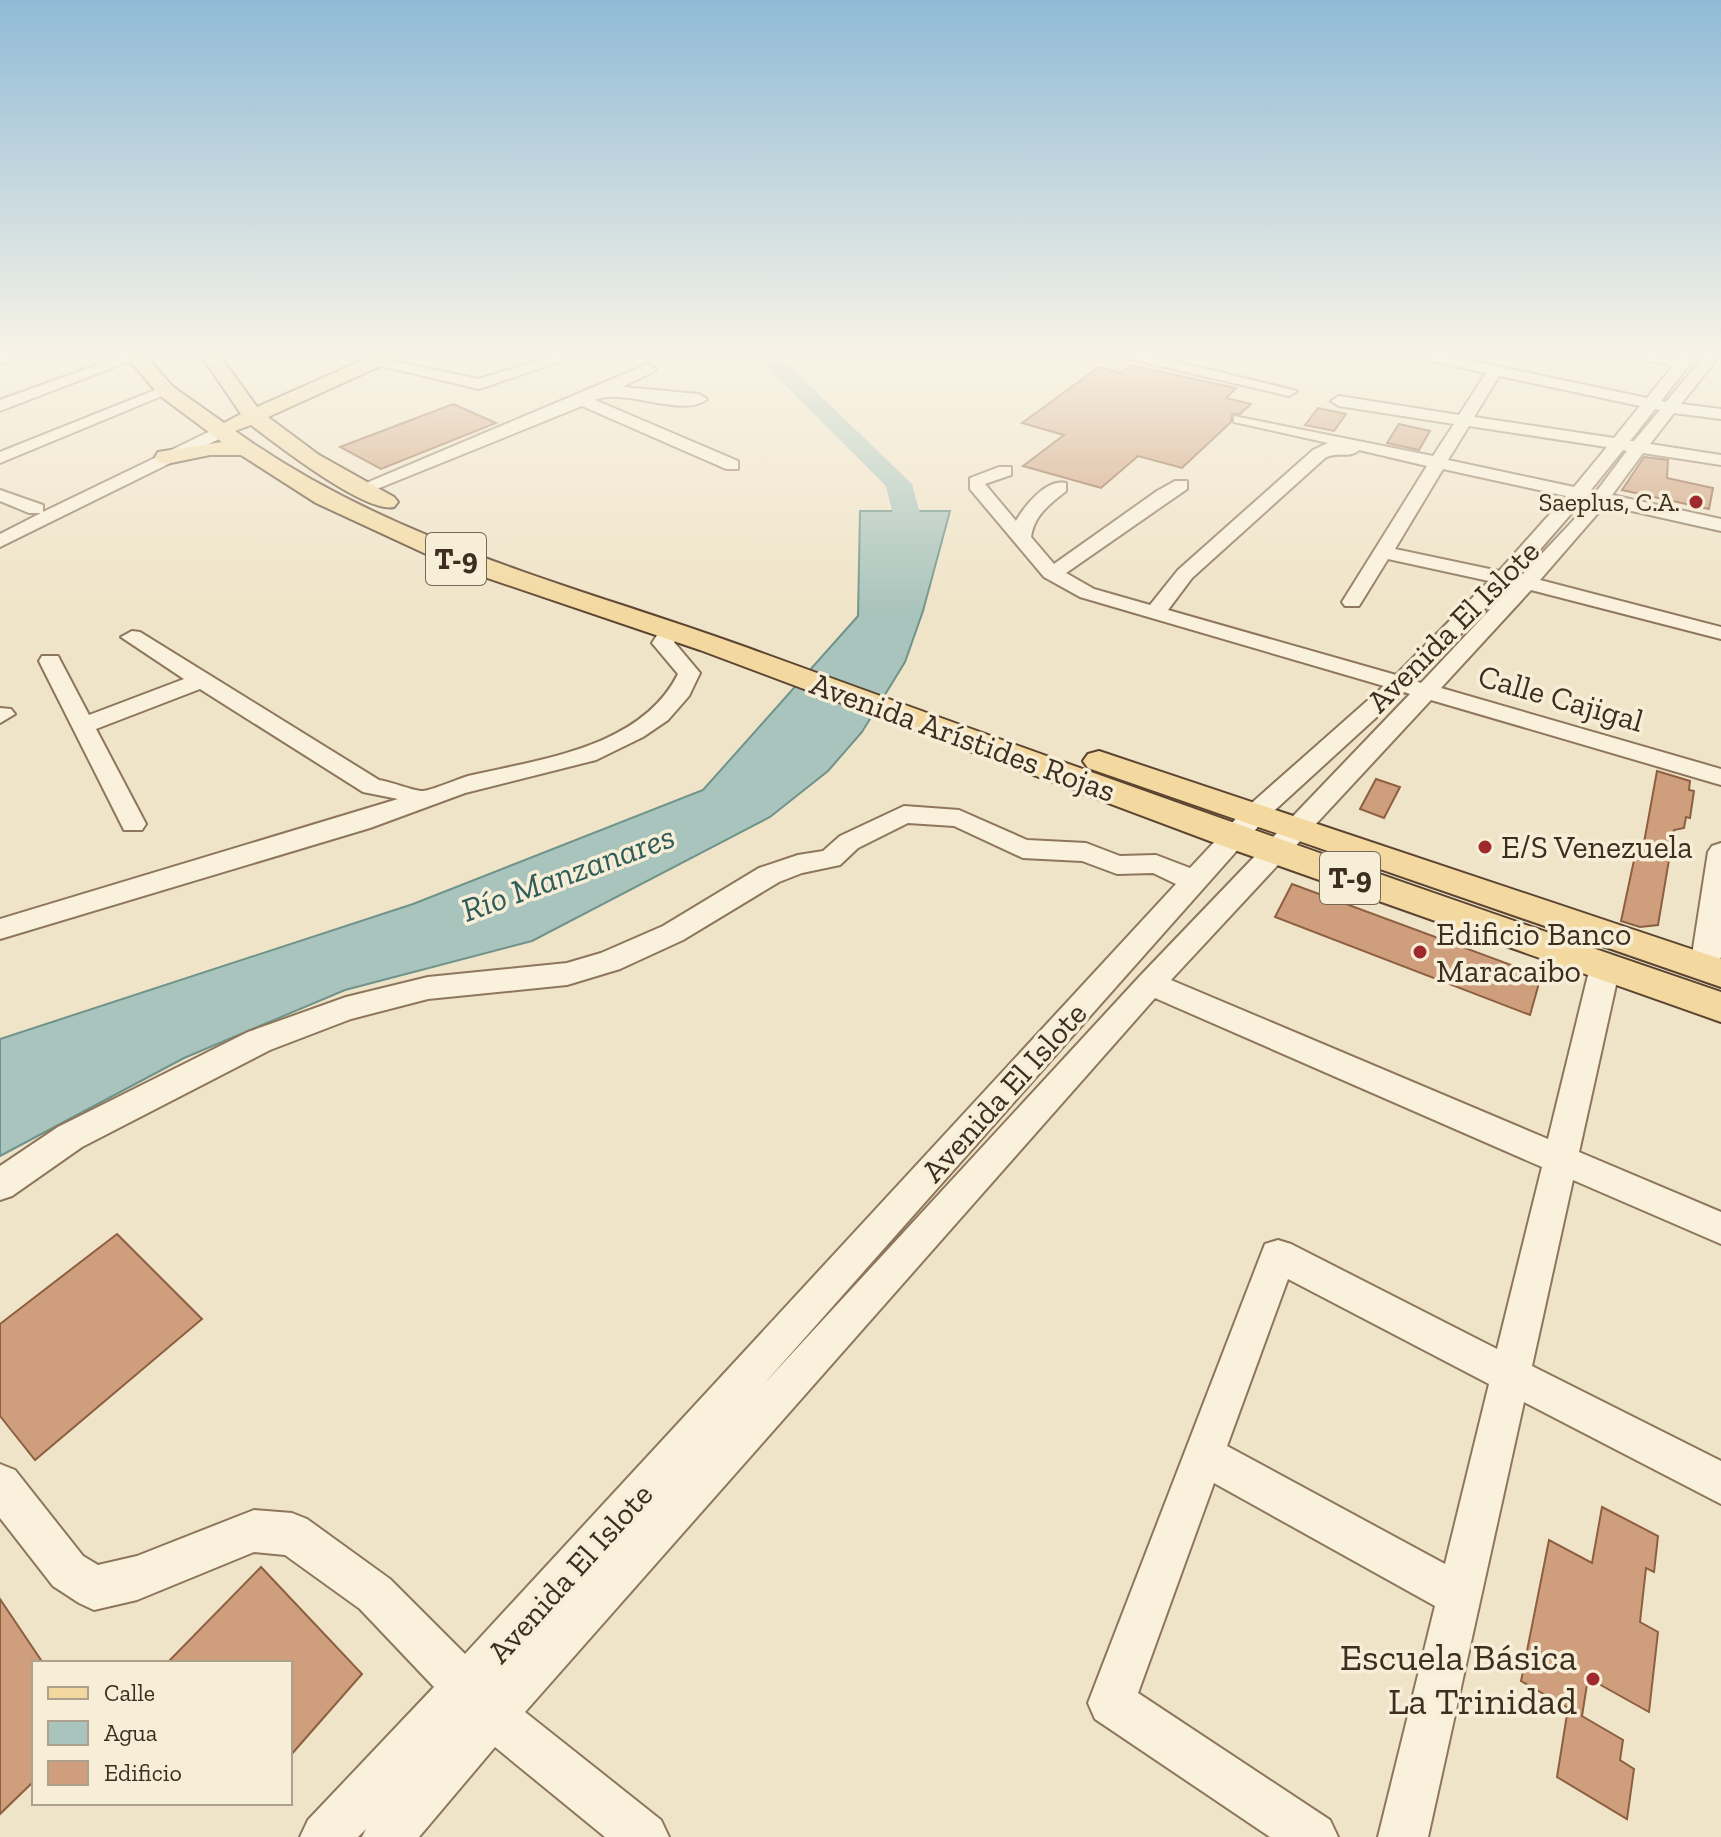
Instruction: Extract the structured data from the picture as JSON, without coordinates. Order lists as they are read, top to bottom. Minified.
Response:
{"streets":{"main road":["T-9","Avenida Arístides Rojas"],"street":["Avenida El Islote","Calle Cajigal"]},"crossings":[["Avenida El Islote","Calle Cajigal"],["Avenida El Islote","Avenida Arístides Rojas"]],"water":["Río Manzanares"],"places":["Saeplus, C.A.","E/S Venezuela","Edificio Banco Maracaibo","Escuela Básica La Trinidad"],"legend":["Calle","Agua","Edificio"]}
